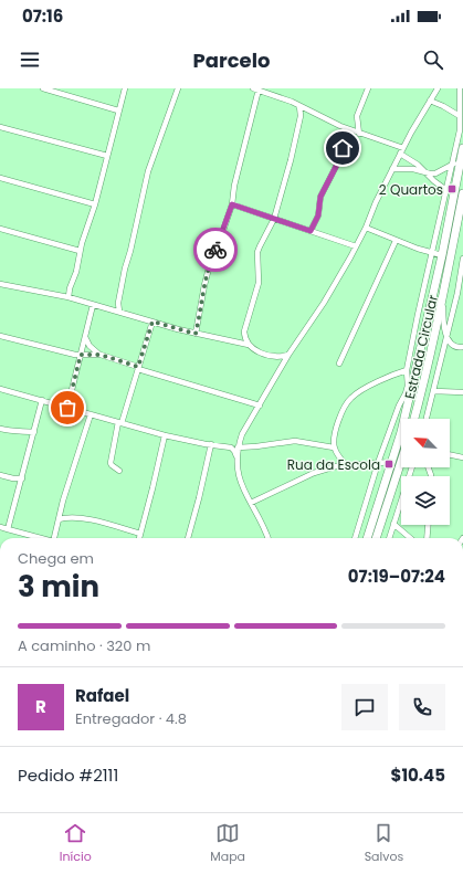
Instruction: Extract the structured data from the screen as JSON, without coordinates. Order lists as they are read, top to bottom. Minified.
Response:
{"streets":{"main road":["Estrada Circular"]},"places":{"transit":["2 Quartos","Rua da Escola"]},"north":"top left","page":{"status":"07:16","header":"Parcelo","heading":["3 min","Chega em","07:19–07:24"],"panel":["Rafael","Entregador · 4.8","Pedido #2111","$10.45"],"bar":"A caminho · 320 m","round":"R","tabs":["Início","Mapa","Salvos"]}}
